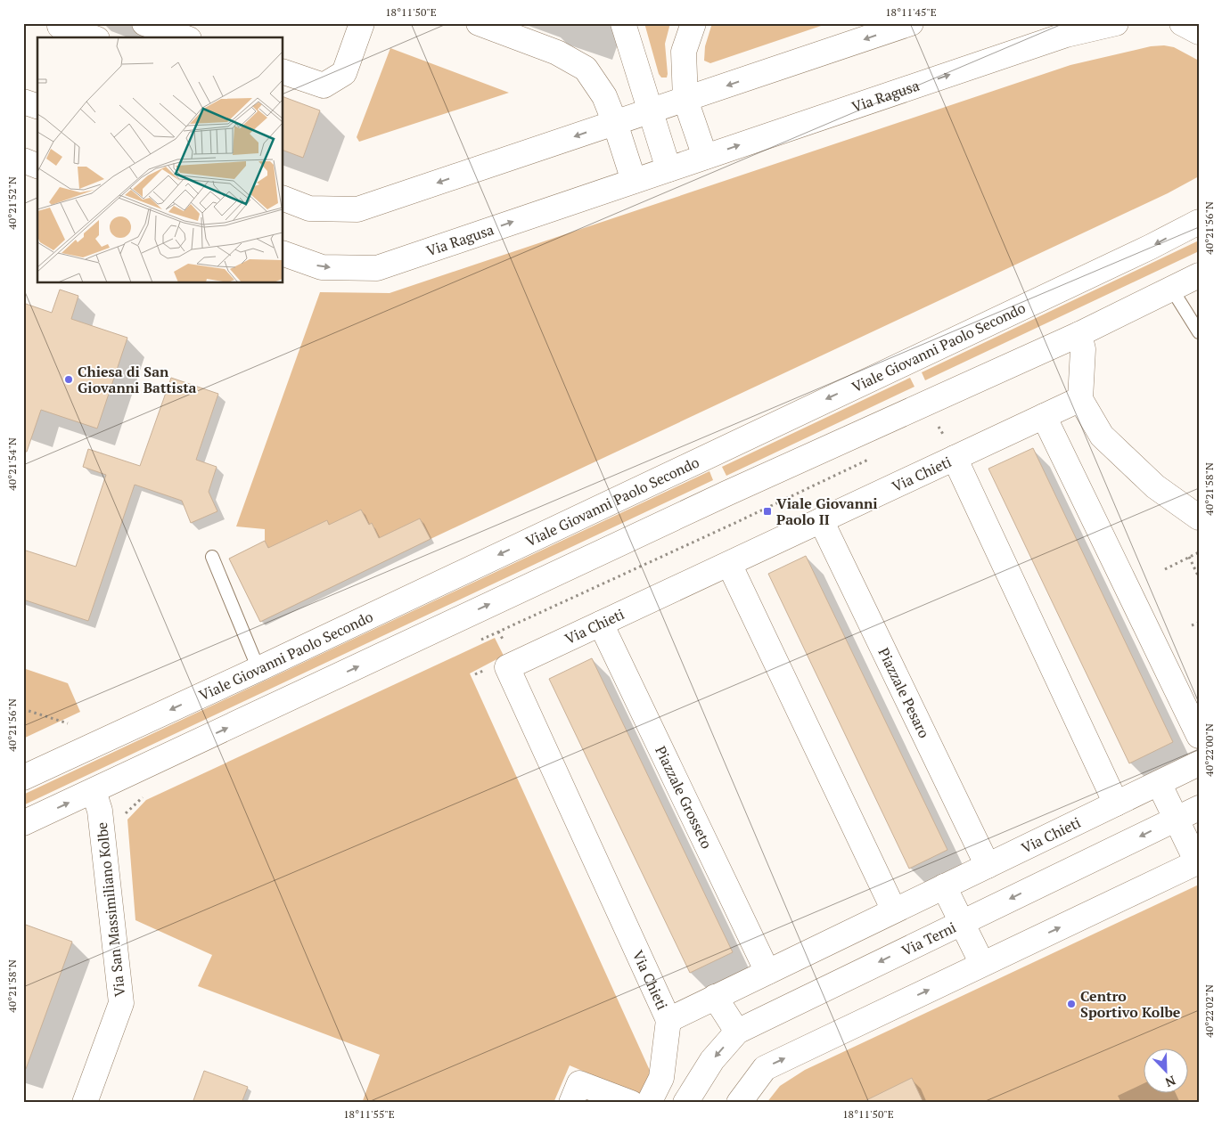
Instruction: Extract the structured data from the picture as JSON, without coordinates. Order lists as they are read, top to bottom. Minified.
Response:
{"streets":{"street":["Via Ragusa","Viale Giovanni Paolo Secondo","Via Chieti","Piazzale Pesaro","Piazzale Grosseto","Via San Massimiliano Kolbe","Via Terni"]},"crossings":[["Via Chieti","Piazzale Pesaro"],["Via Chieti","Piazzale Grosseto"]],"places":{"other":["Chiesa di San Giovanni Battista","Centro Sportivo Kolbe"],"transit":["Viale Giovanni Paolo II"]},"north":"bottom right","coordinates":["18°11'50\"E","18°11'45\"E","40°21'52\"N","40°21'56\"N","40°21'54\"N","40°21'58\"N","40°22'00\"N","40°22'02\"N","18°11'55\"E"]}
